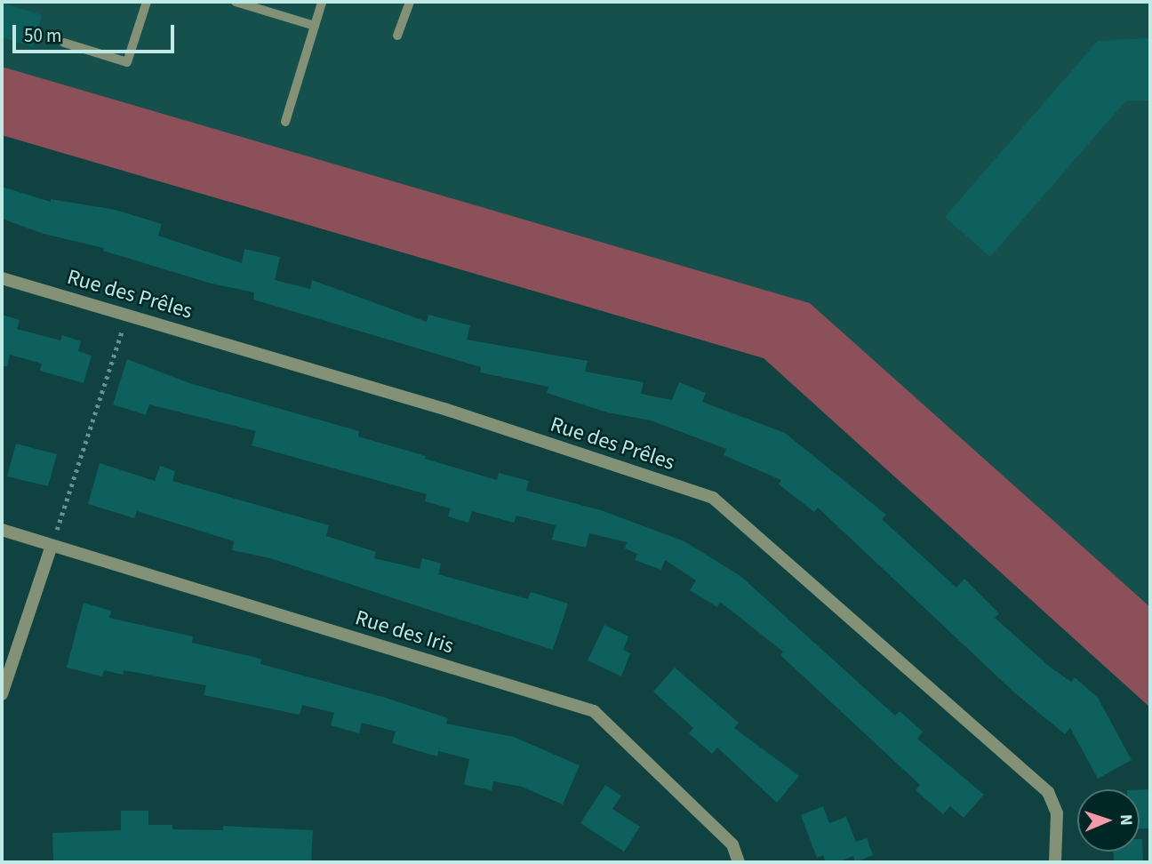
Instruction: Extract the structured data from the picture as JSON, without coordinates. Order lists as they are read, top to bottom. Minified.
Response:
{"streets":{"street":["Rue des Prêles","Rue des Iris"]},"scale_bar":"50 m","north":"right"}
